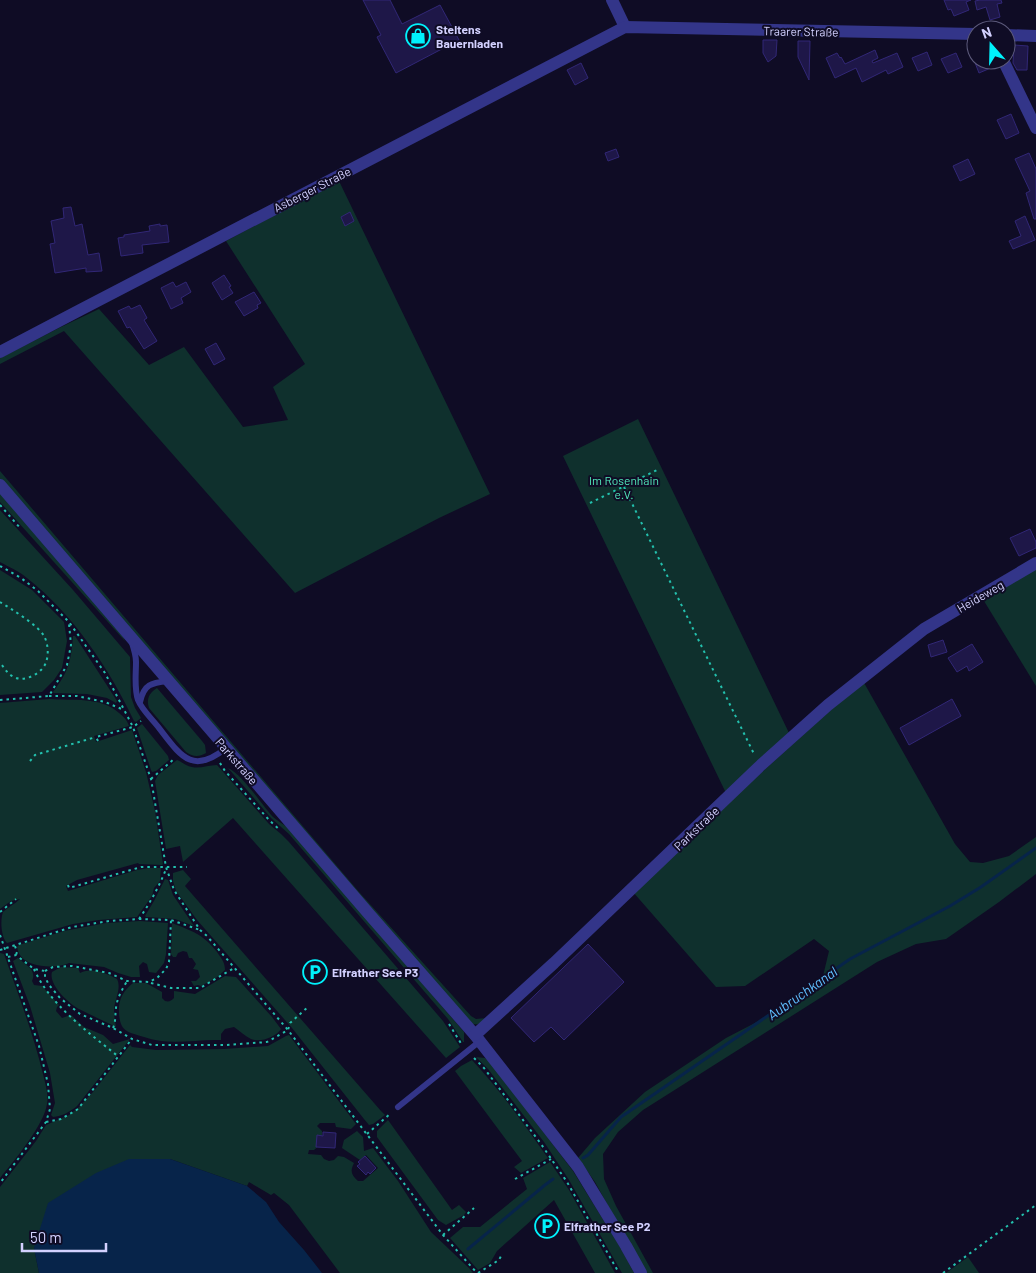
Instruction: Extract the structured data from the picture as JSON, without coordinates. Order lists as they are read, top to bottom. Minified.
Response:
{"streets":{"street":["Traarer Straße","Asberger Straße","Heideweg","Parkstraße"]},"crossings":[["Traarer Straße","Asberger Straße"],["Heideweg","Parkstraße"]],"water":["Aubruchkanal"],"parks":["Im Rosenhain e.V."],"places":{"shop":["Steltens Bauernladen"],"parking":["Elfrather See P3","Elfrather See P2"]},"scale_bar":"50 m","north":"top"}
